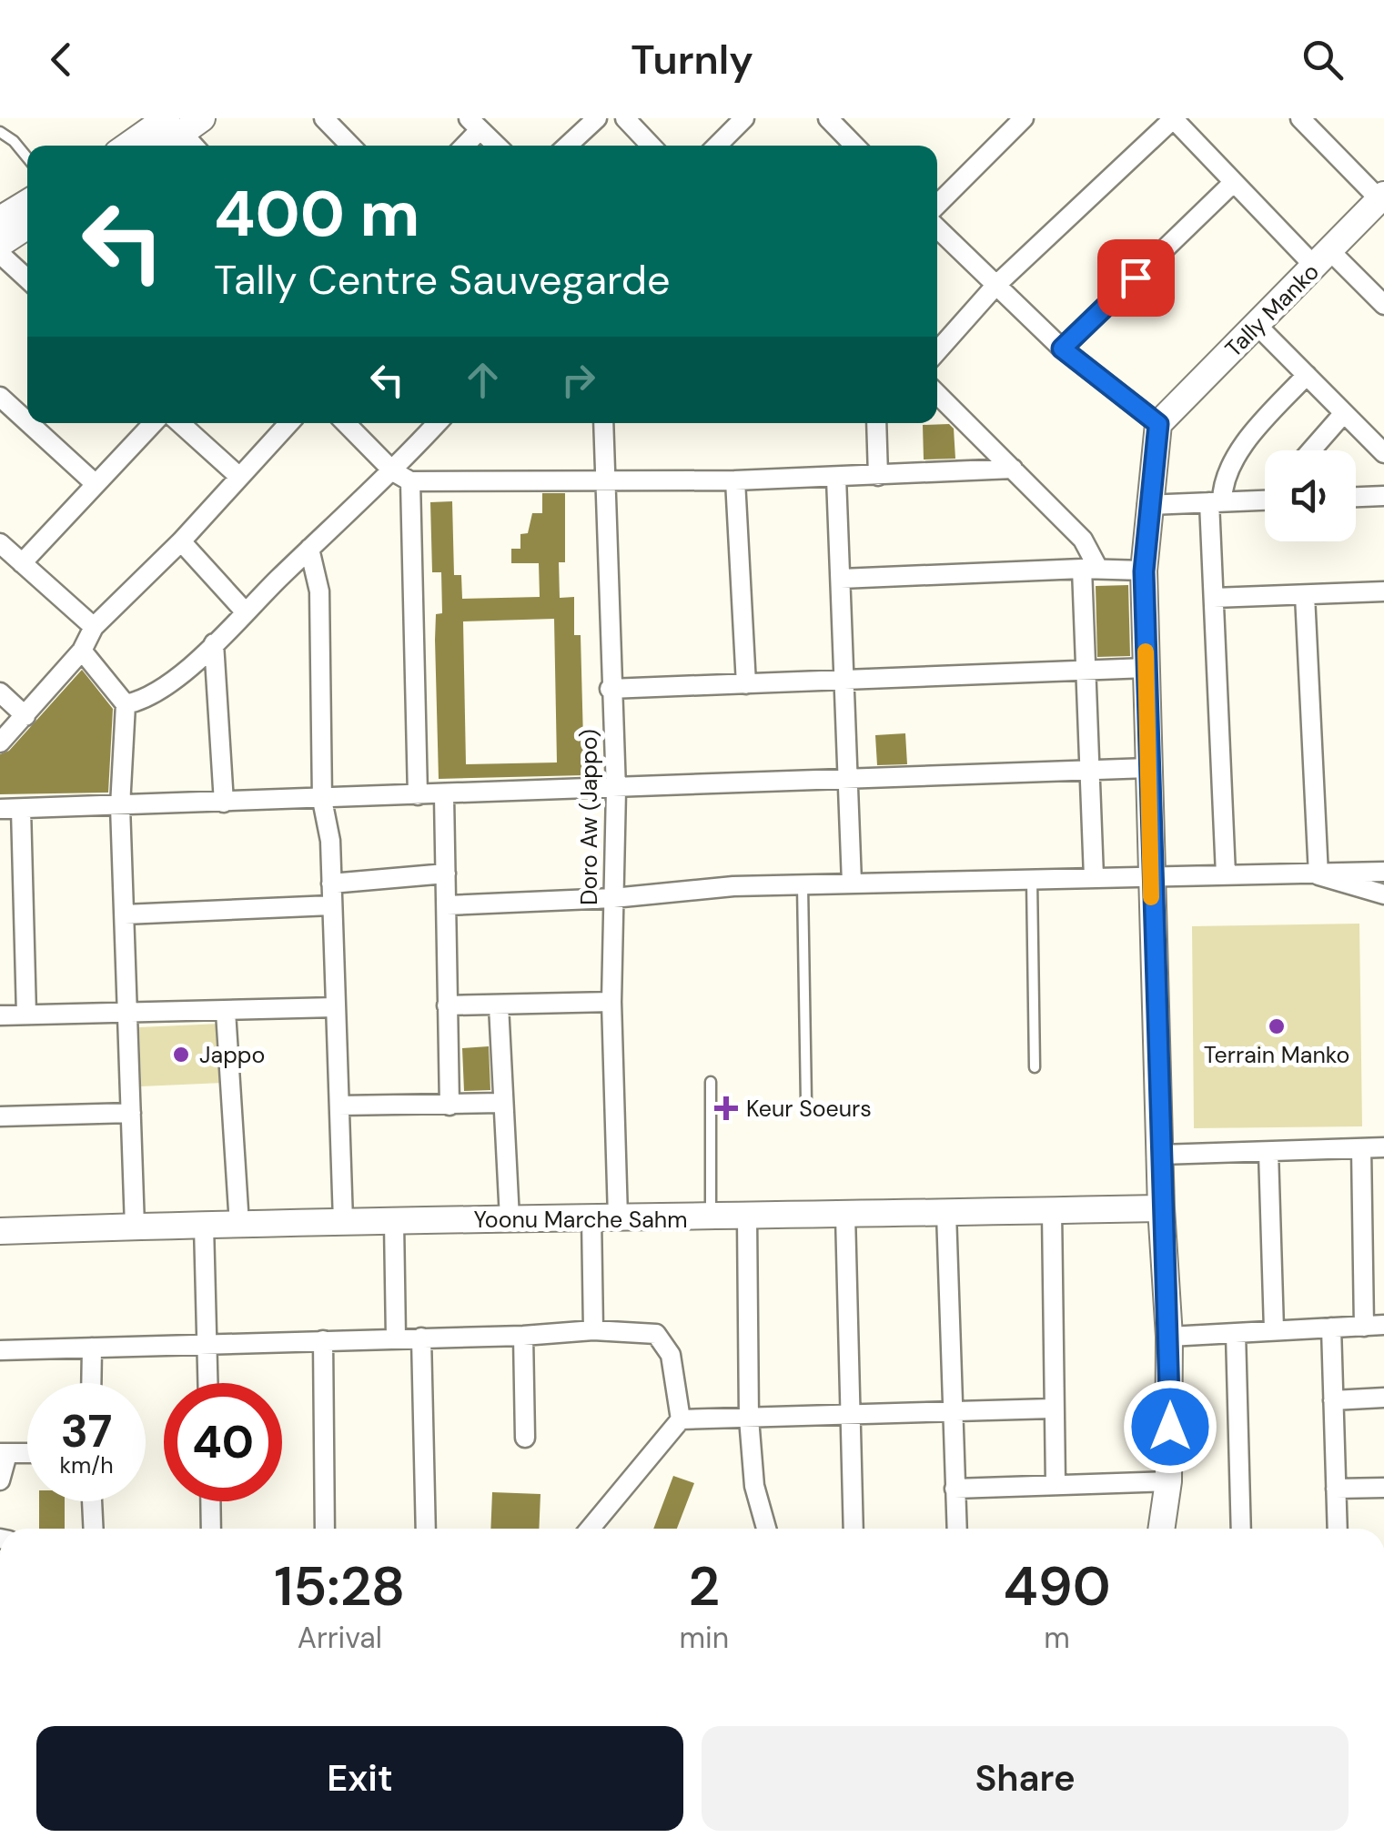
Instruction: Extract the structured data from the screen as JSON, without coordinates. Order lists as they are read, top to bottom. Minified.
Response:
{"streets":{"street":["Tally Manko","Doro Aw (Jappo)","Yoonu Marche Sahm"]},"crossings":[["Doro Aw (Jappo)","Yoonu Marche Sahm"]],"places":{"other":["Terrain Manko","Jappo"],"health":["Keur Soeurs"]},"page":{"header":"Turnly","turn":["400 m","Tally Centre Sauvegarde"],"speed":"37 km/h","limit":"40","eta":["15:28","Arrival","2","min","490","m"],"buttons":["Exit","Share"]}}
